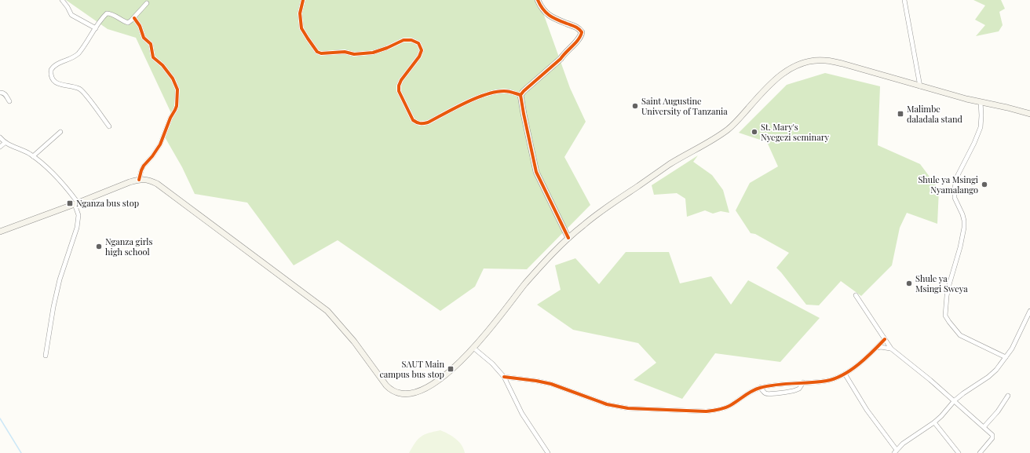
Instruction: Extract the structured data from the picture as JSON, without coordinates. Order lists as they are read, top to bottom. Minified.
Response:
{"places":{"other":["Saint Augustine University of Tanzania","St. Mary's Nyegezi seminary","Shule ya Msingi Nyamalango","Nganza girls high school","Shule ya Msingi Sweya"],"transit":["Malimbe daladala stand","Nganza bus stop","SAUT Main campus bus stop"]}}
